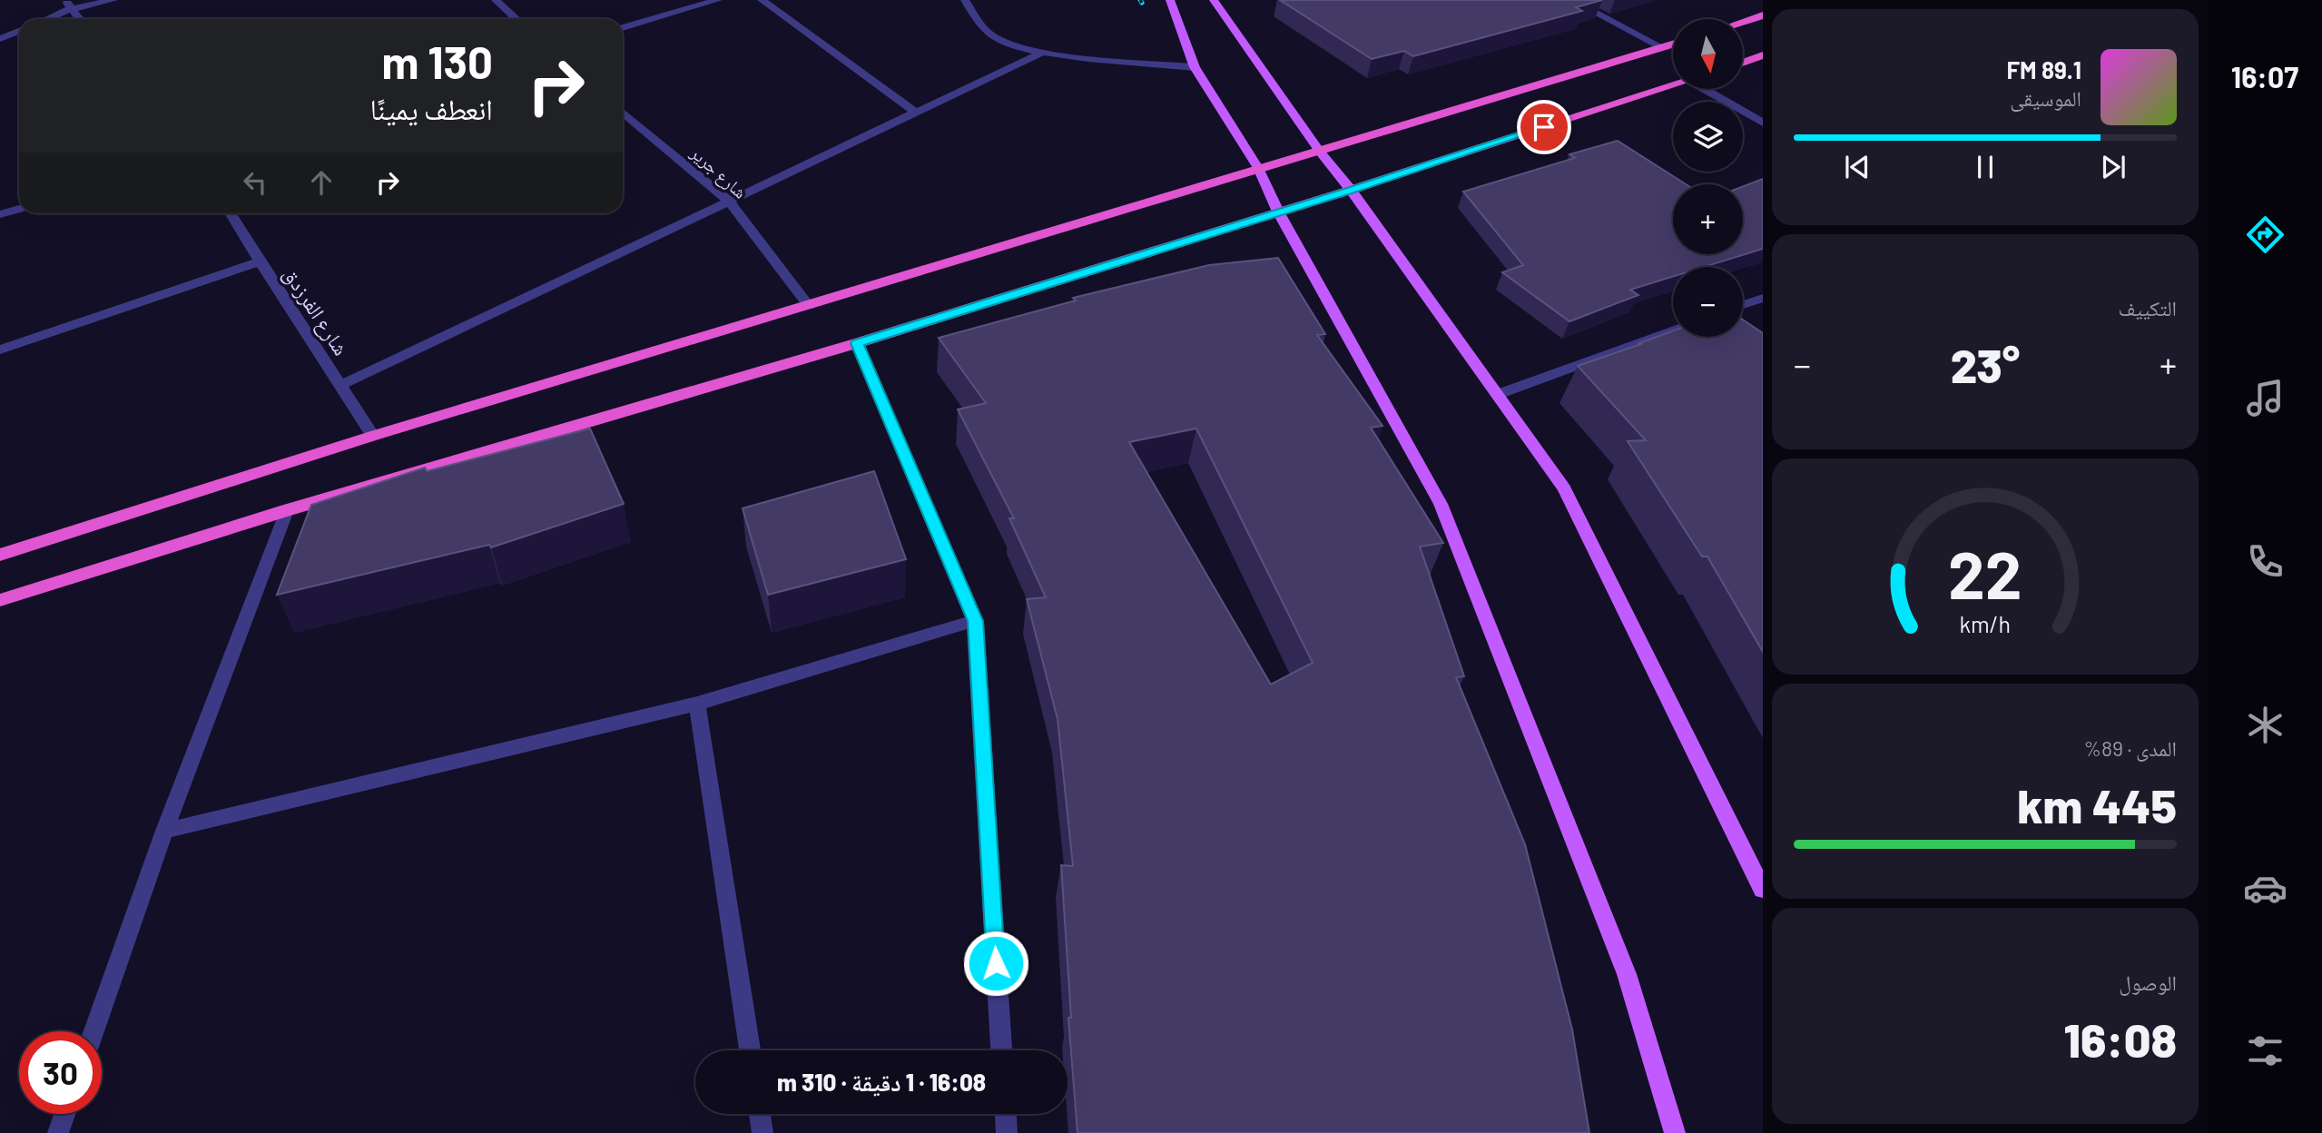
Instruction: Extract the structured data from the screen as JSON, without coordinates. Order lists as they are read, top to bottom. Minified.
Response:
{"streets":{"street":["شارع جرير","شارع الفرزدق"]},"north":"bottom","page":{"tabs":"16:07","map_buttons":["+","−"],"turn":["130 m","انعطف يمينًا"],"song":["89.1 FM","الموسيقى"],"tile":["التكييف",["المدى · 89%","445 km"],["الوصول","16:08"]],"heat":["−","23°","+"],"limit":"30","trip":"16:08 · 1 دقيقة · 310 m","gauge":["22","km/h"]}}
